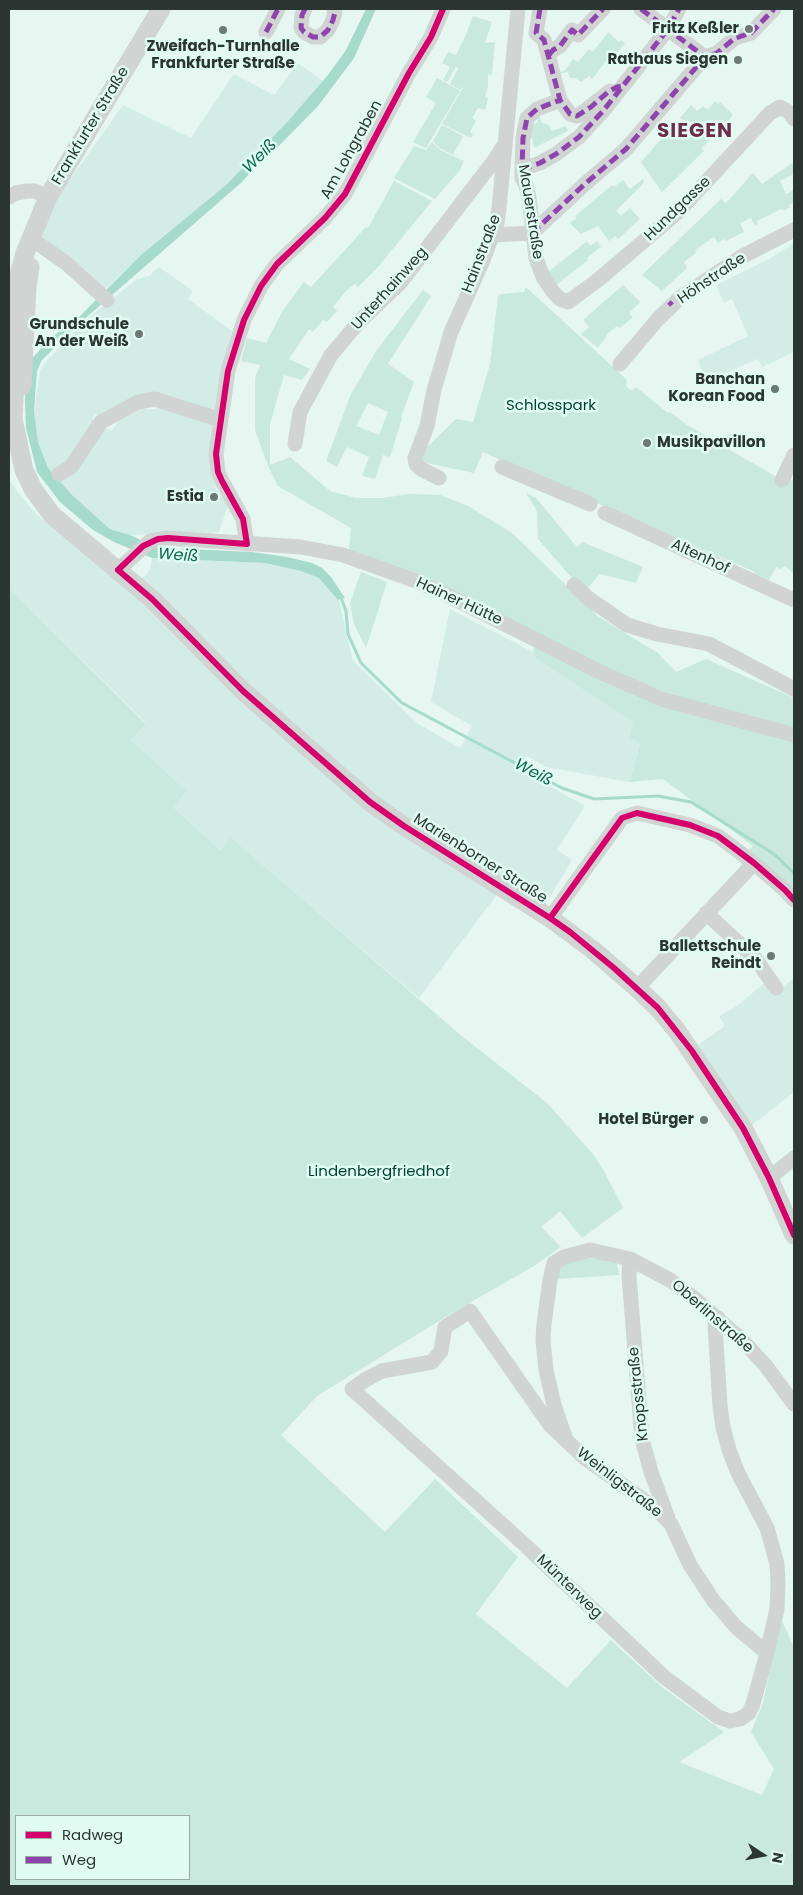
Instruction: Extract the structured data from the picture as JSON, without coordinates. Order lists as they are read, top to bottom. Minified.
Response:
{"streets":{"main road":["Frankfurter Straße","Marienborner Straße"],"street":["Am Lohgraben","Hundgasse","Mauerstraße","Hainstraße","Höhstraße","Unterhainweg","Altenhof","Hainer Hütte","Oberlinstraße","Knopsstraße","Weinligstraße","Münterweg"]},"crossings":[["Am Lohgraben","Hainer Hütte"],["Hundgasse","Mauerstraße"],["Hainstraße","Unterhainweg"],["Hainer Hütte","Marienborner Straße"],["Oberlinstraße","Knopsstraße"],["Oberlinstraße","Weinligstraße"],["Knopsstraße","Weinligstraße"],["Weinligstraße","Münterweg"]],"districts":["SIEGEN"],"water":["Weiß"],"parks":["Schlosspark","Lindenbergfriedhof"],"places":["Fritz Keßler","Zweifach-Turnhalle Frankfurter Straße","Rathaus Siegen","Grundschule An der Weiß","Banchan Korean Food","Musikpavillon","Estia","Ballettschule Reindt","Hotel Bürger"],"legend":["Radweg","Weg"],"north":"right"}
